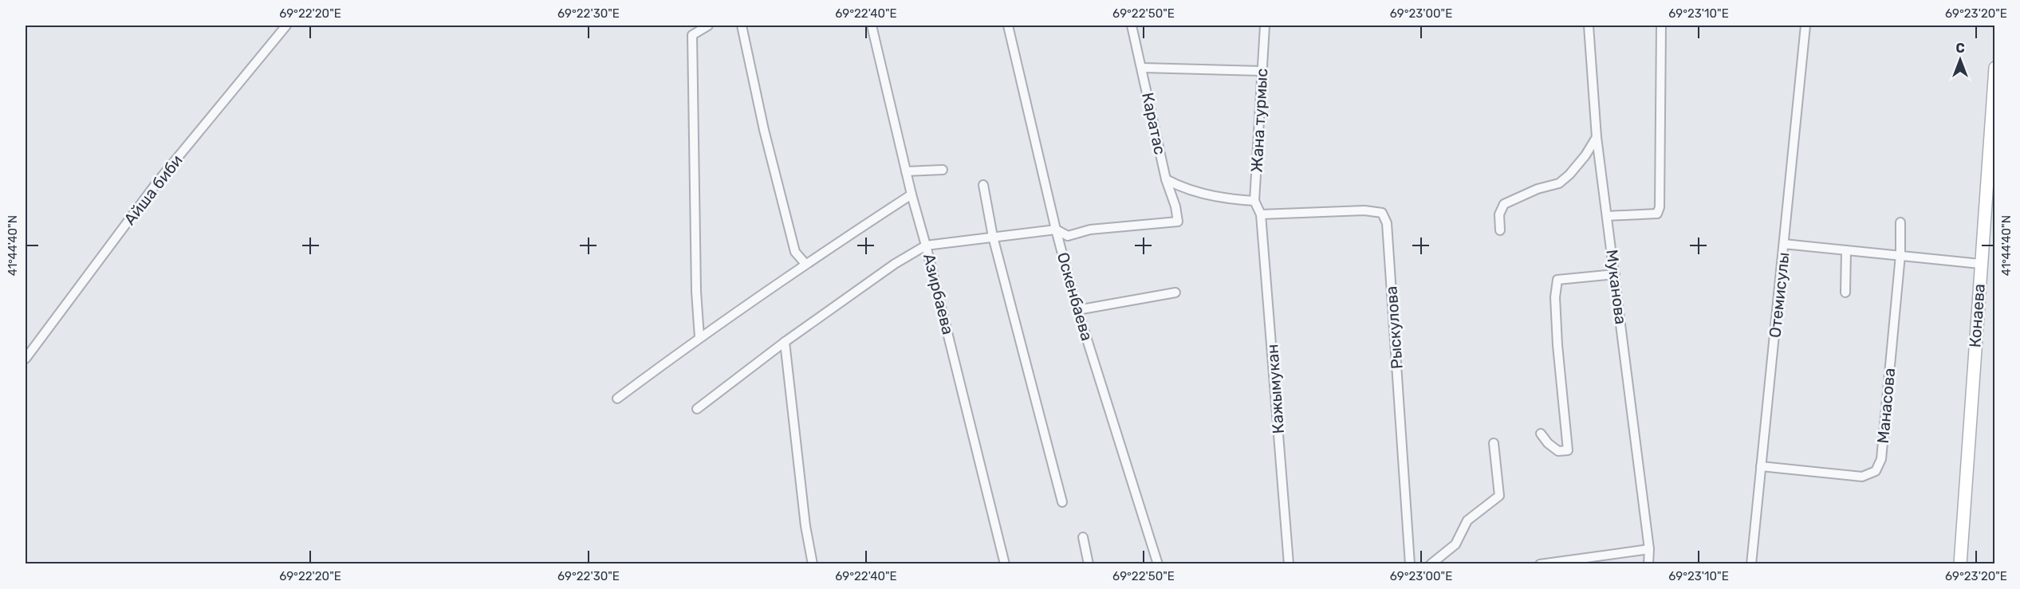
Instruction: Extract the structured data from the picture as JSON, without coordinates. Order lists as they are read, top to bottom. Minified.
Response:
{"streets":{"main road":["Конаева"],"street":["Жана турмыс","Каратас","Айша биби","Муканова","Азирбаева","Отемисулы","Оскенбаева","Рыскулова","Кажымукан","Манасова"]},"crossings":[["Жана турмыс","Рыскулова"],["Жана турмыс","Кажымукан"],["Каратас","Оскенбаева"],["Отемисулы","Манасова"],["Рыскулова","Кажымукан"]],"north":"top","coordinates":["69°22'20\"E","69°22'30\"E","69°22'40\"E","69°22'50\"E","69°23'00\"E","69°23'10\"E","69°23'20\"E","41°44'40\"N"]}
